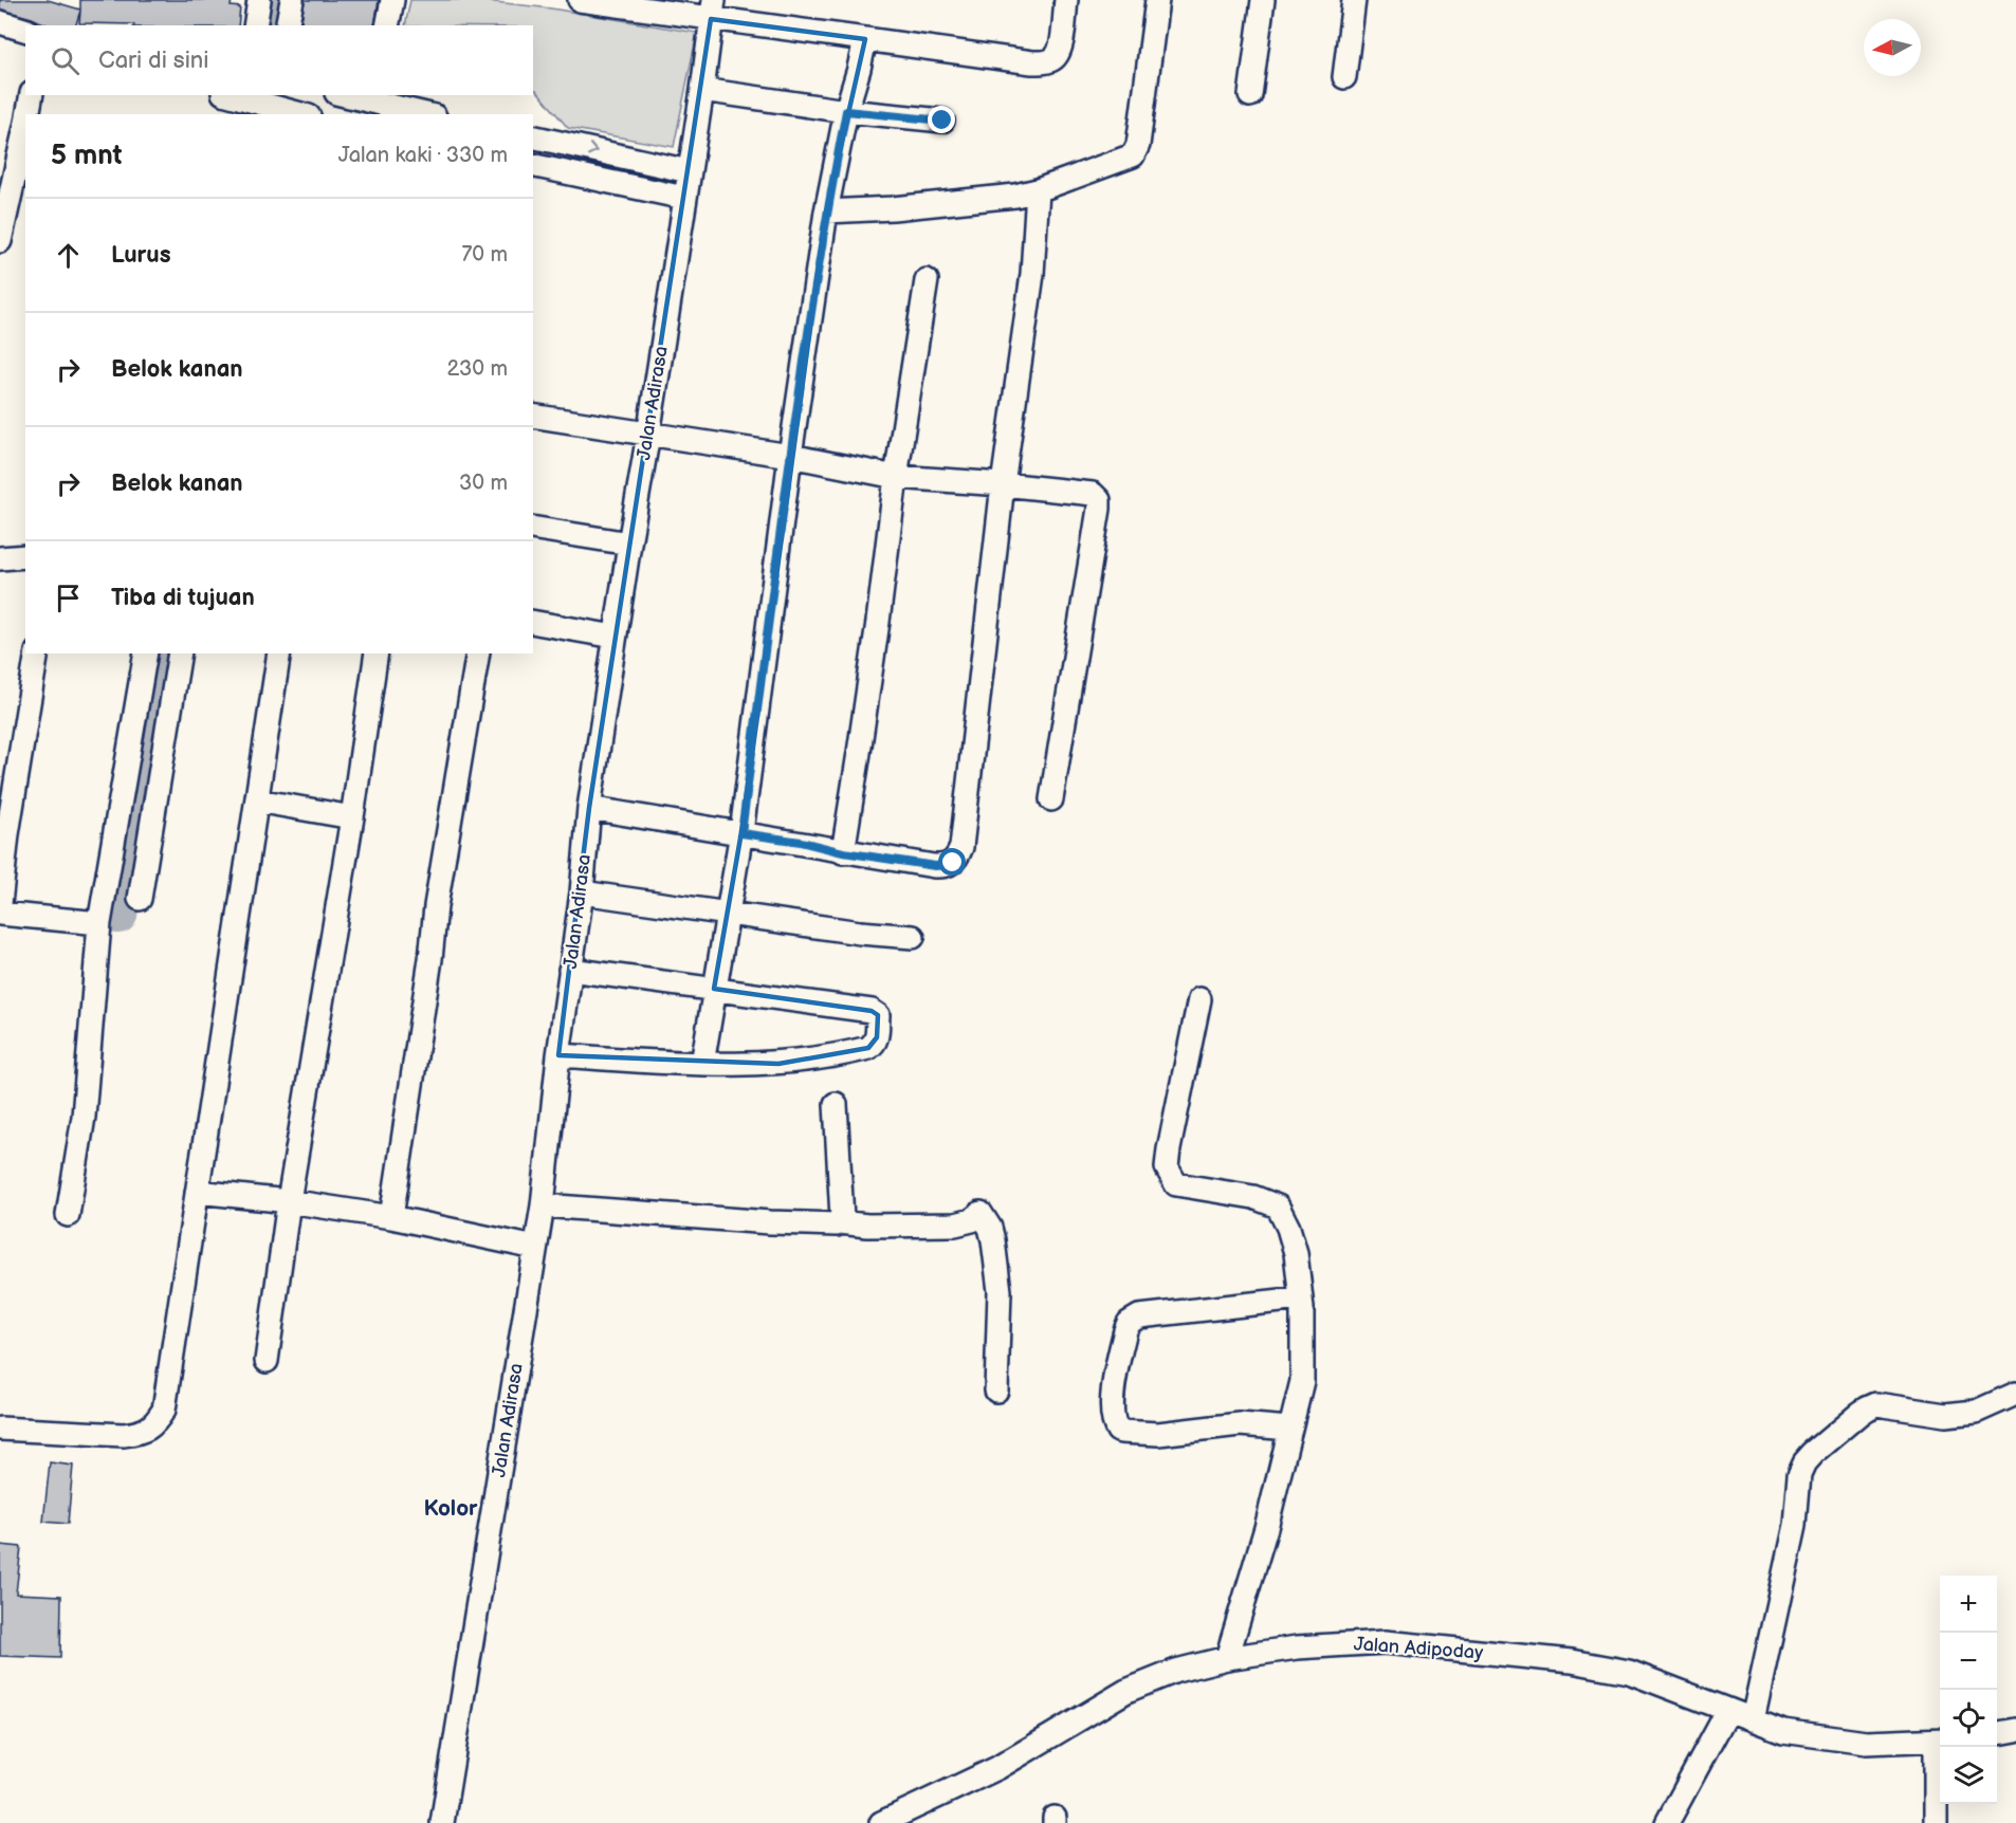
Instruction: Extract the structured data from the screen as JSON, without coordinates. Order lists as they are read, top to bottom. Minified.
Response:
{"streets":{"street":["Jalan Adirasa","Jalan Adipoday"]},"districts":["Kolor"],"north":"left","page":{"search":"Cari di sini","heading":["5 mnt","Jalan kaki · 330 m"],"list":[["Lurus","70 m"],["Belok kanan","230 m"],["Belok kanan","30 m"],"Tiba di tujuan"],"map_buttons":["+","−"]}}
